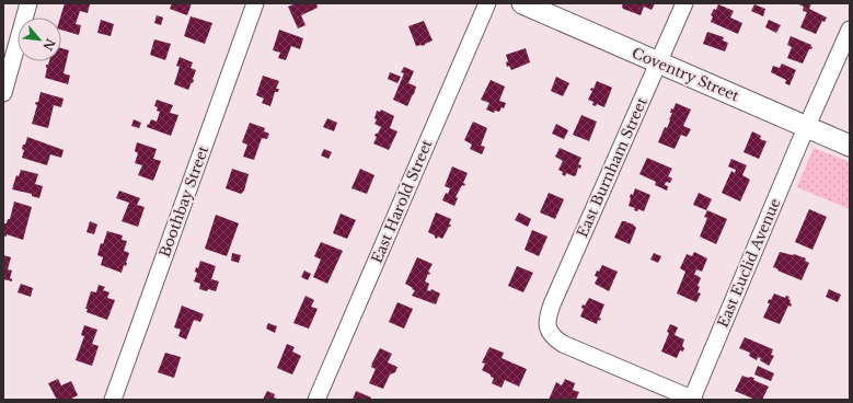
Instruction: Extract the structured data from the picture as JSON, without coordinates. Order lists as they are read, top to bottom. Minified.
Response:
{"streets":{"street":["Coventry Street","East Burnham Street","Boothbay Street","East Harold Street","East Euclid Avenue"]},"crossings":[["Coventry Street","East Burnham Street"],["Coventry Street","East Euclid Avenue"],["East Burnham Street","East Euclid Avenue"]],"north":"bottom right"}
